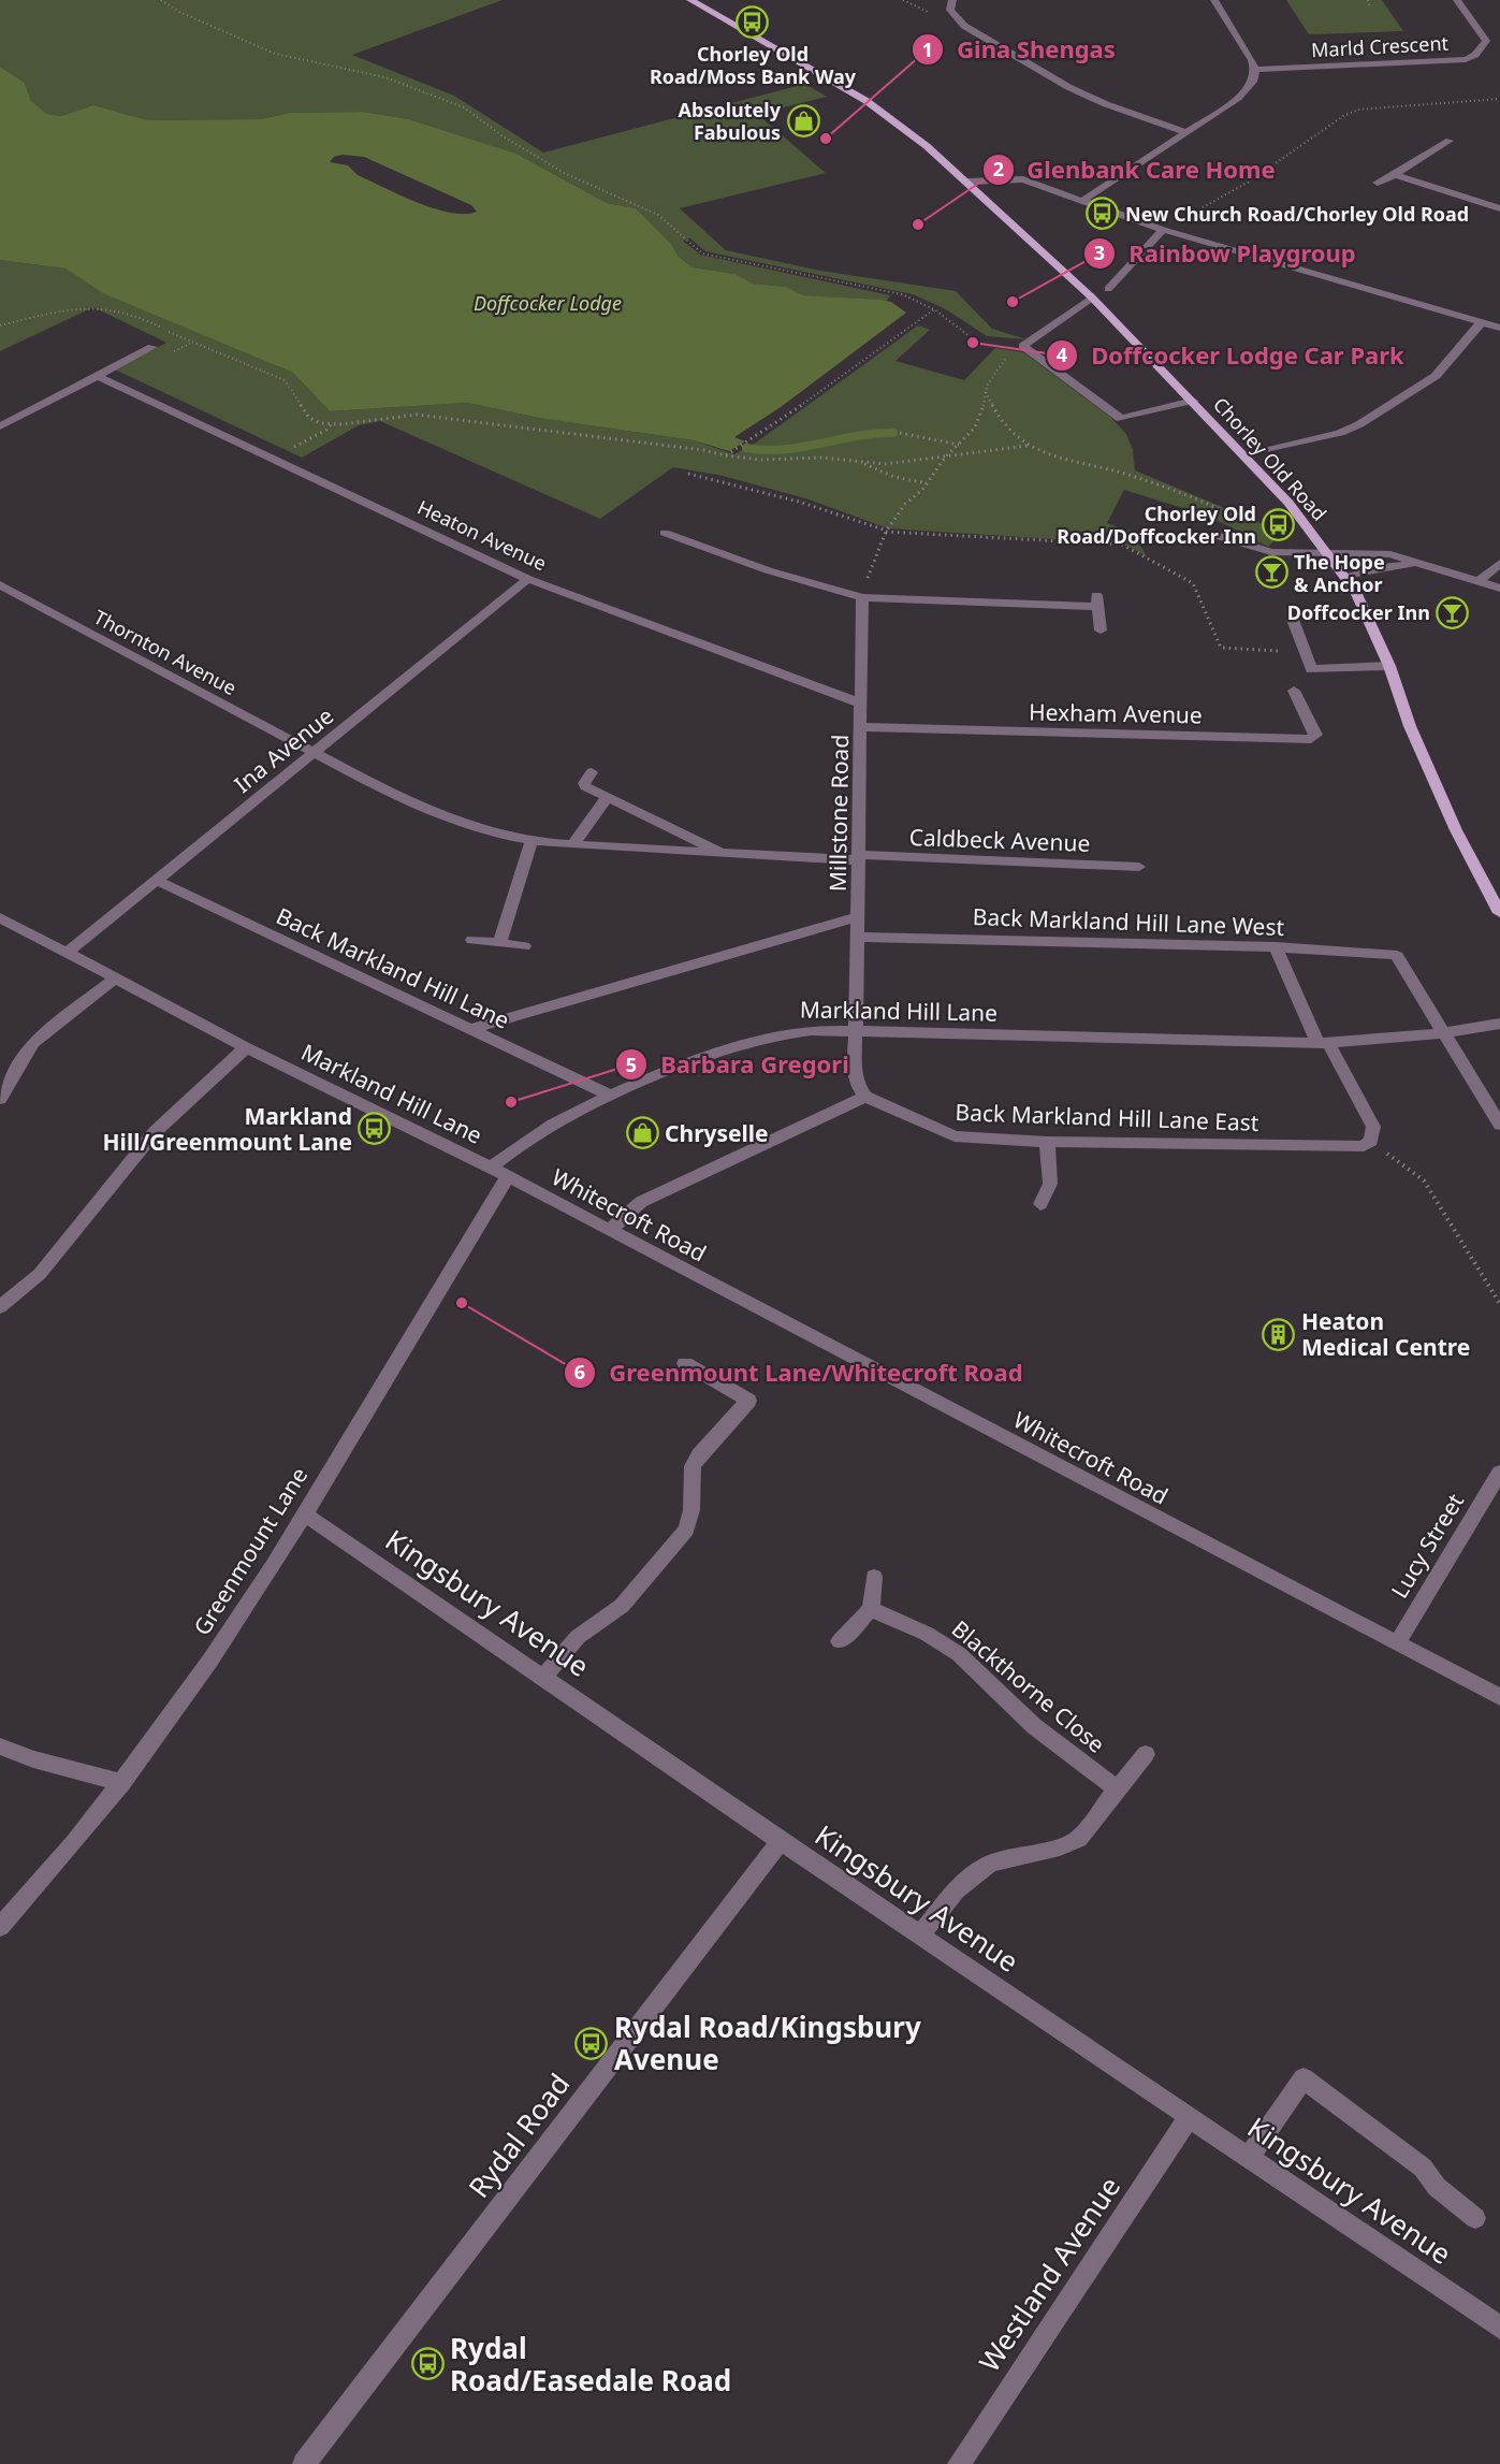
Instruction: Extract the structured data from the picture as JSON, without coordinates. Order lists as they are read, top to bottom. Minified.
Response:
{"streets":{"main road":["Chorley Old Road"],"street":["Marld Crescent","Heaton Avenue","Thornton Avenue","Hexham Avenue","Ina Avenue","Millstone Road","Caldbeck Avenue","Back Markland Hill Lane West","Back Markland Hill Lane","Markland Hill Lane","Back Markland Hill Lane East","Whitecroft Road","Lucy Street","Greenmount Lane","Kingsbury Avenue","Blackthorne Close","Rydal Road","Westland Avenue"]},"crossings":[["Heaton Avenue","Ina Avenue"],["Heaton Avenue","Millstone Road"],["Thornton Avenue","Ina Avenue"],["Thornton Avenue","Caldbeck Avenue"],["Hexham Avenue","Millstone Road"],["Ina Avenue","Back Markland Hill Lane"],["Ina Avenue","Markland Hill Lane"],["Millstone Road","Caldbeck Avenue"],["Millstone Road","Back Markland Hill Lane West"],["Millstone Road","Markland Hill Lane"],["Millstone Road","Back Markland Hill Lane East"],["Back Markland Hill Lane West","Markland Hill Lane"],["Back Markland Hill Lane","Markland Hill Lane"],["Markland Hill Lane","Whitecroft Road"],["Whitecroft Road","Lucy Street"],["Whitecroft Road","Greenmount Lane"],["Greenmount Lane","Kingsbury Avenue"],["Kingsbury Avenue","Rydal Road"],["Kingsbury Avenue","Westland Avenue"]],"water":["Doffcocker Lodge"],"places":{"bus stop":["Chorley Old Road/Moss Bank Way","New Church Road/Chorley Old Road","Chorley Old Road/Doffcocker Inn","Markland Hill/Greenmount Lane","Rydal Road/Kingsbury Avenue","Rydal Road/Easedale Road"],"shop":["Absolutely Fabulous","Chryselle"],"other":["Gina Shengas","Glenbank Care Home","Rainbow Playgroup","Doffcocker Lodge Car Park","Barbara Gregori","Greenmount Lane/Whitecroft Road"],"bar":["The Hope & Anchor","Doffcocker Inn"],"building":["Heaton Medical Centre"]}}
